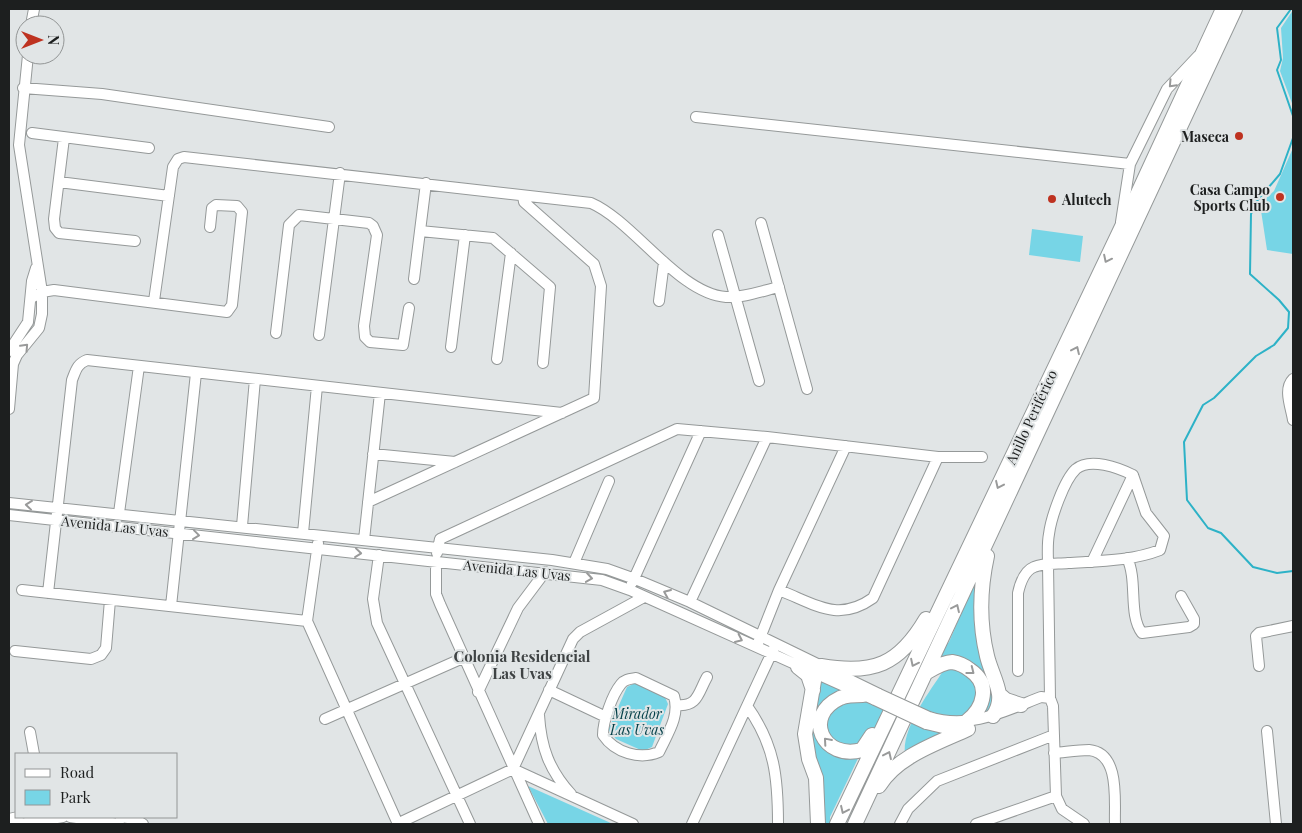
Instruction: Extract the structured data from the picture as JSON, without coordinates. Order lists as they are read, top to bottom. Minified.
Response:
{"streets":{"highway":["Anillo Periférico"],"street":["Avenida Las Uvas"]},"districts":["Colonia Residencial Las Uvas"],"parks":["Mirador Las Uvas"],"places":["Maseca","Casa Campo Sports Club","Alutech"],"legend":["Road","Park"],"north":"right"}
